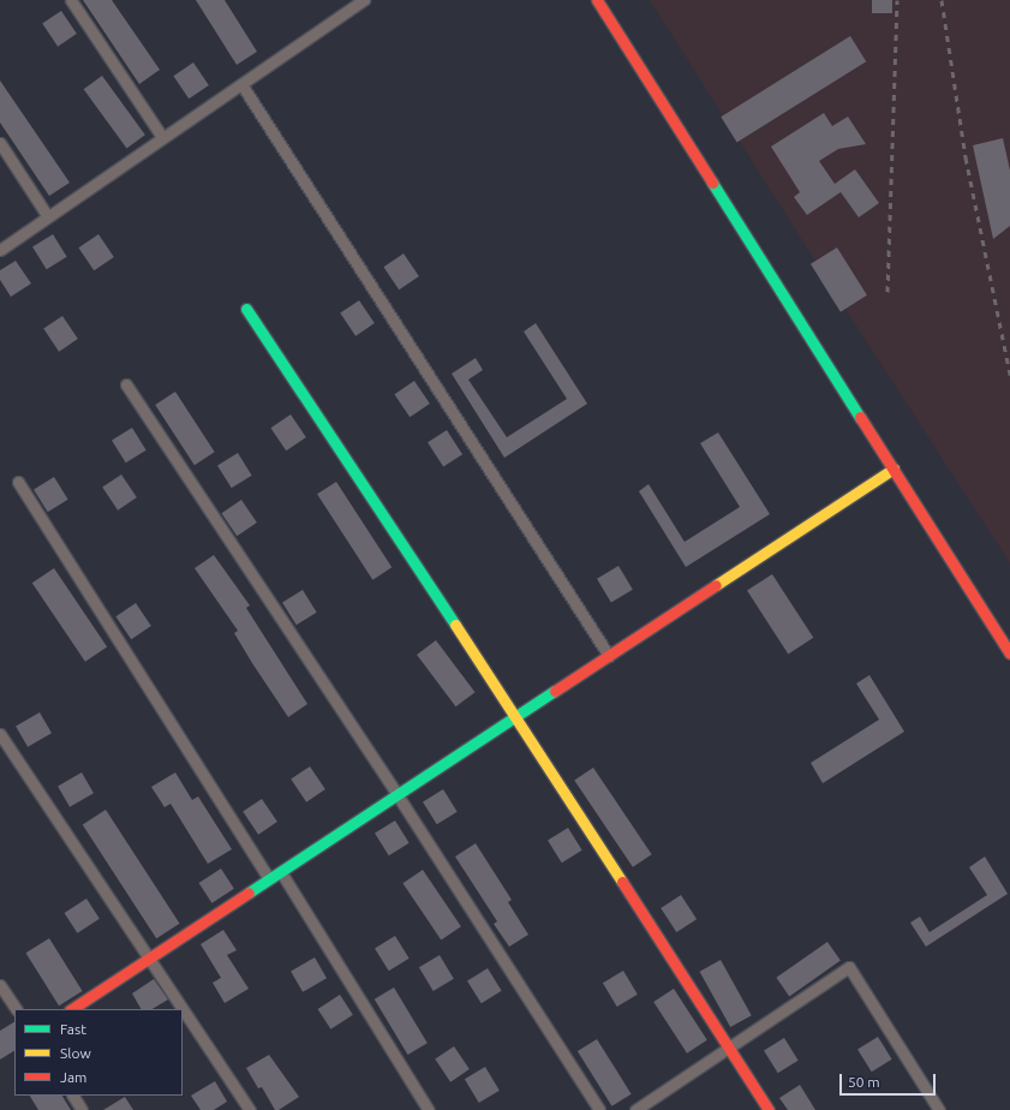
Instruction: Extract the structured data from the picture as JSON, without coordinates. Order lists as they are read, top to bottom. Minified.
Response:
{"legend":["Fast","Slow","Jam"],"scale_bar":"50 m"}
